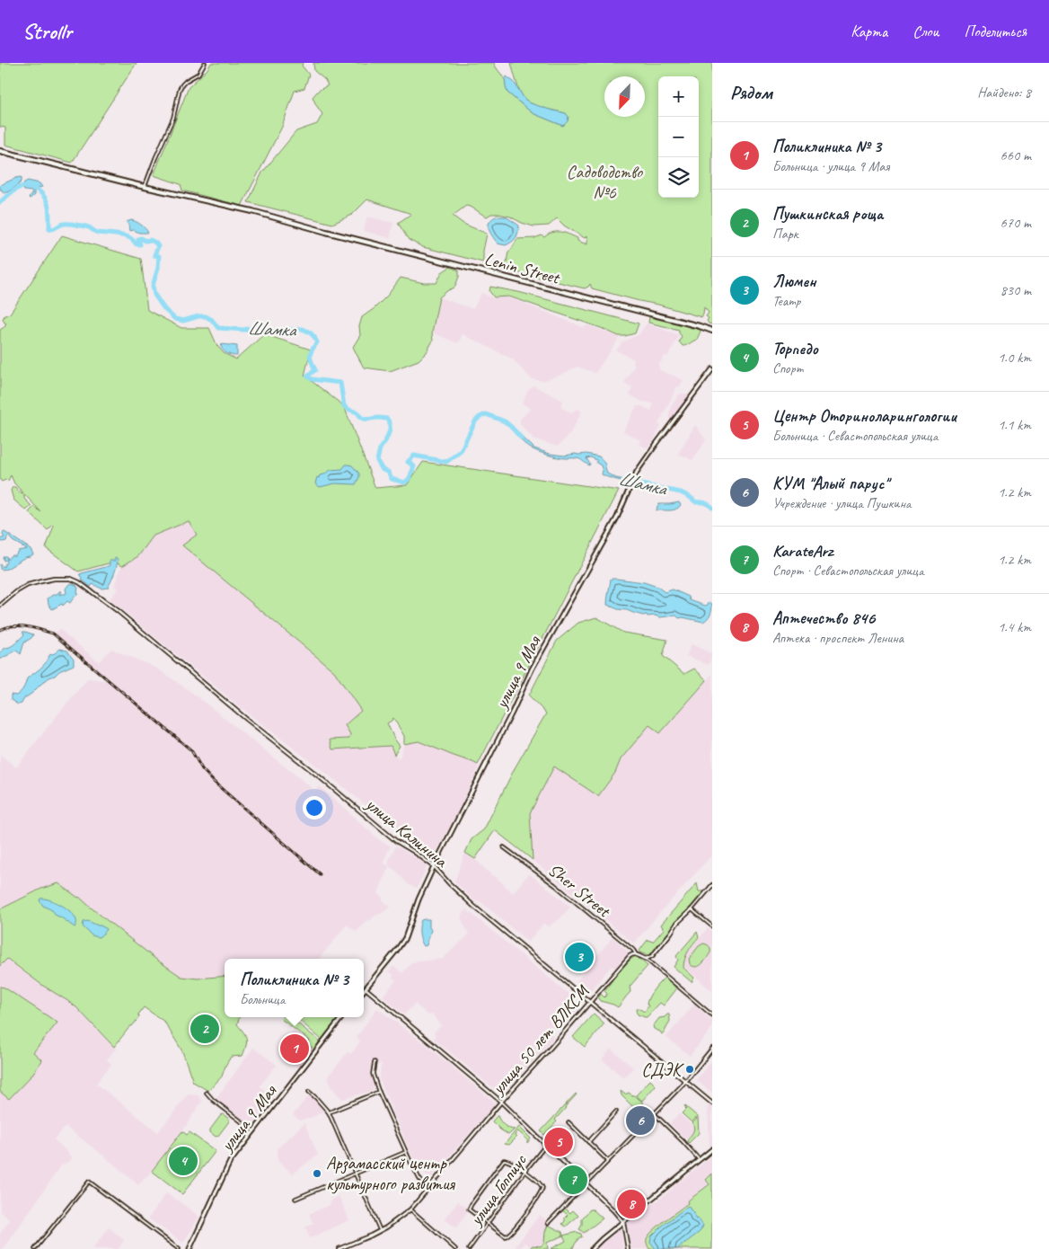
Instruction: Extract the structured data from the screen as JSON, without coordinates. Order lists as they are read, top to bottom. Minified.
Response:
{"streets":{"main road":["Lenin Street","улица 9 Мая"],"street":["улица Калинина","Sher Street","улица 50 лет ВЛКСМ","улица Гоппиус"]},"crossings":[["улица 9 Мая","улица Калинина"],["улица Калинина","улица 50 лет ВЛКСМ"],["Sher Street","улица 50 лет ВЛКСМ"]],"water":["Шамка"],"parks":["Садоводство №6"],"places":["СДЭК","Арзамасский центр культурного развития"],"north":"bottom left","page":{"header":"Strollr","nav":["Карта","Слои","Поделиться"],"heading":["Рядом","Найдено: 8"],"map_buttons":["+","−"],"list":[{"mark":"1","name":"Поликлиника № 3","note":"Больница · улица 9 Мая","value":"660 m"},{"mark":"2","name":"Пушкинская роща","note":"Парк","value":"670 m"},{"mark":"3","name":"Люмен","note":"Театр","value":"830 m"},{"mark":"4","name":"Торпедо","note":"Спорт","value":"1.0 km"},{"mark":"5","name":"Центр Оториноларингологии","note":"Больница · Севастопольская улица","value":"1.1 km"},{"mark":"6","name":"КУМ \"Алый парус\"","note":"Учреждение · улица Пушкина","value":"1.2 km"},{"mark":"7","name":"KarateArz","note":"Спорт · Севастопольская улица","value":"1.2 km"},{"mark":"8","name":"Аптечество 846","note":"Аптека · проспект Ленина","value":"1.4 km"}],"pins":["3","2","1","6","5","4","7","8"],"popup":["Поликлиника № 3","Больница"]}}
